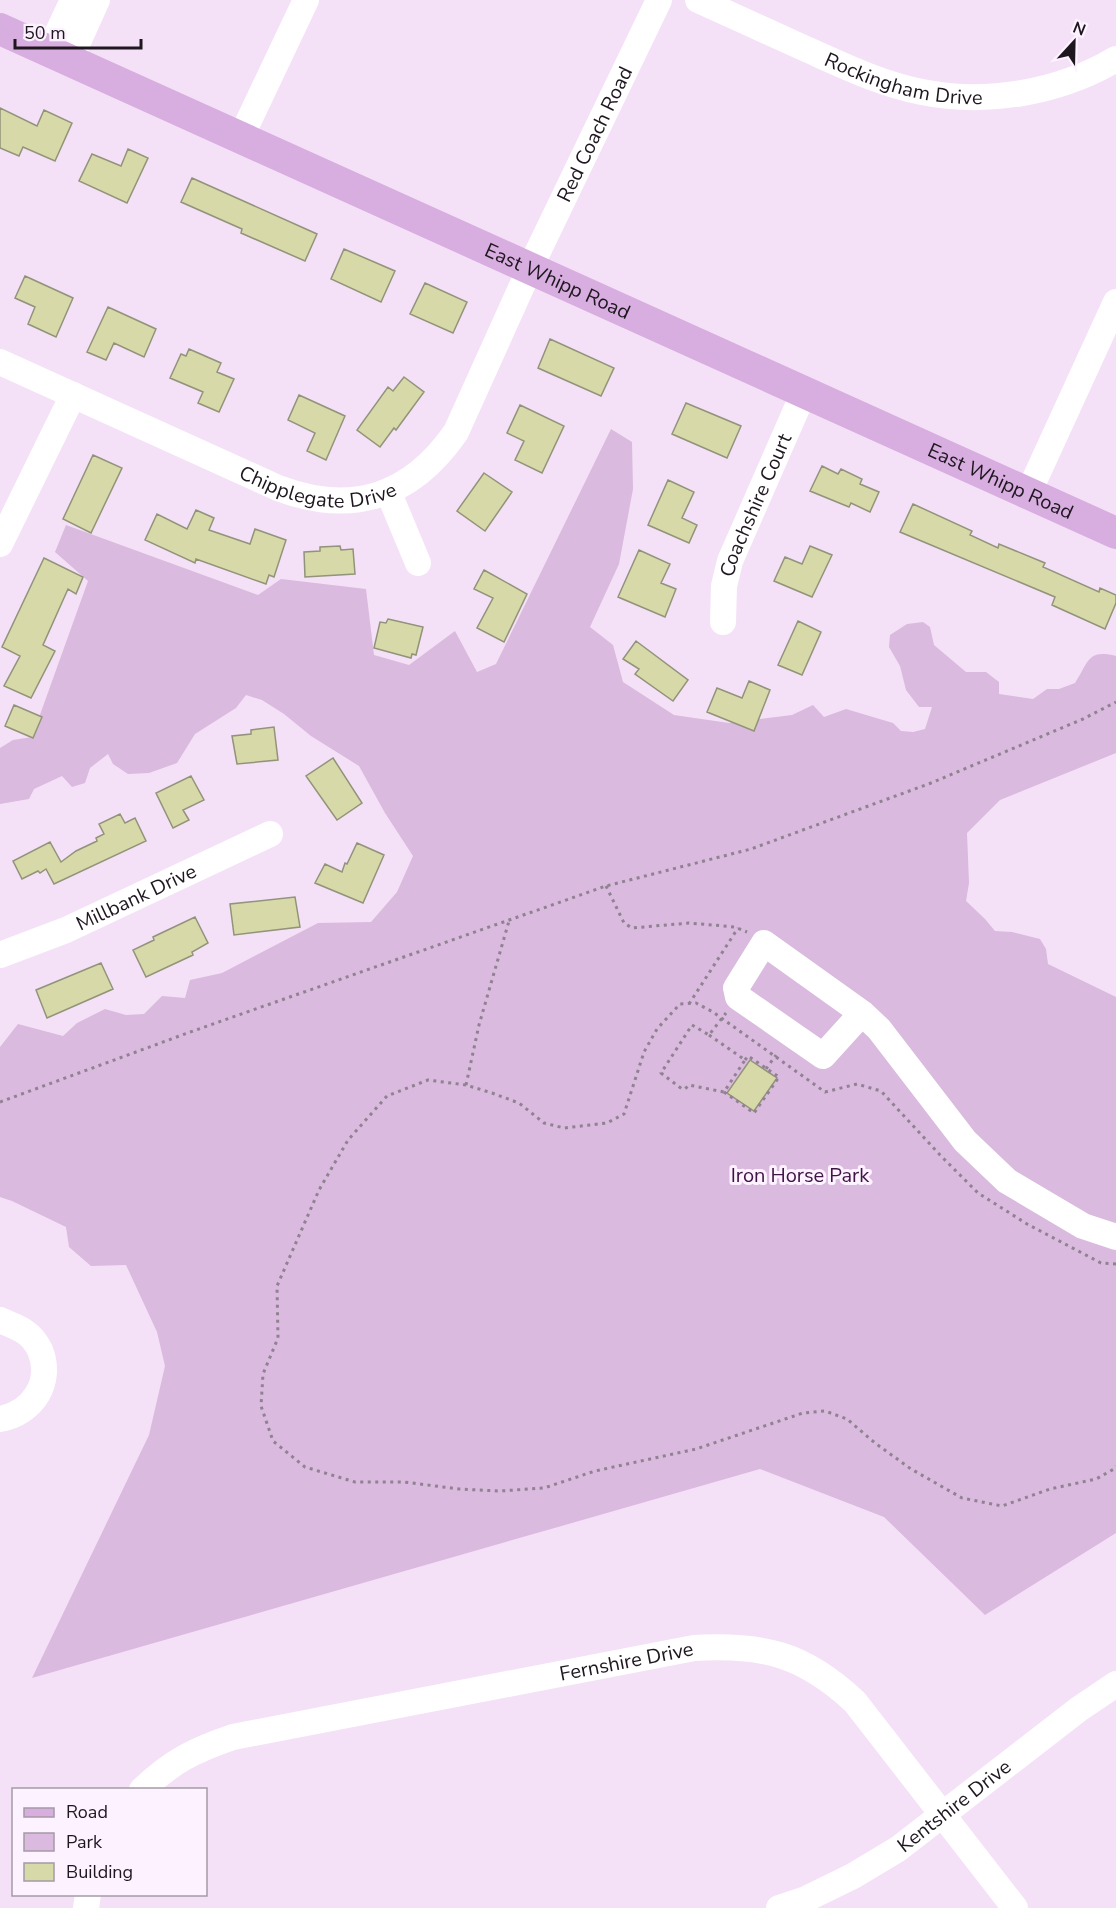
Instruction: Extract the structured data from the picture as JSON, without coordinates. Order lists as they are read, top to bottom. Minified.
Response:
{"streets":{"main road":["East Whipp Road"],"street":["Rockingham Drive","Red Coach Road","Chipplegate Drive","Coachshire Court","Millbank Drive","Fernshire Drive","Kentshire Drive"]},"crossings":[["Red Coach Road","East Whipp Road"],["Red Coach Road","Chipplegate Drive"],["East Whipp Road","Chipplegate Drive"],["East Whipp Road","Coachshire Court"],["Fernshire Drive","Kentshire Drive"]],"parks":["Iron Horse Park"],"legend":["Road","Park","Building"],"scale_bar":"50 m","north":"top"}
